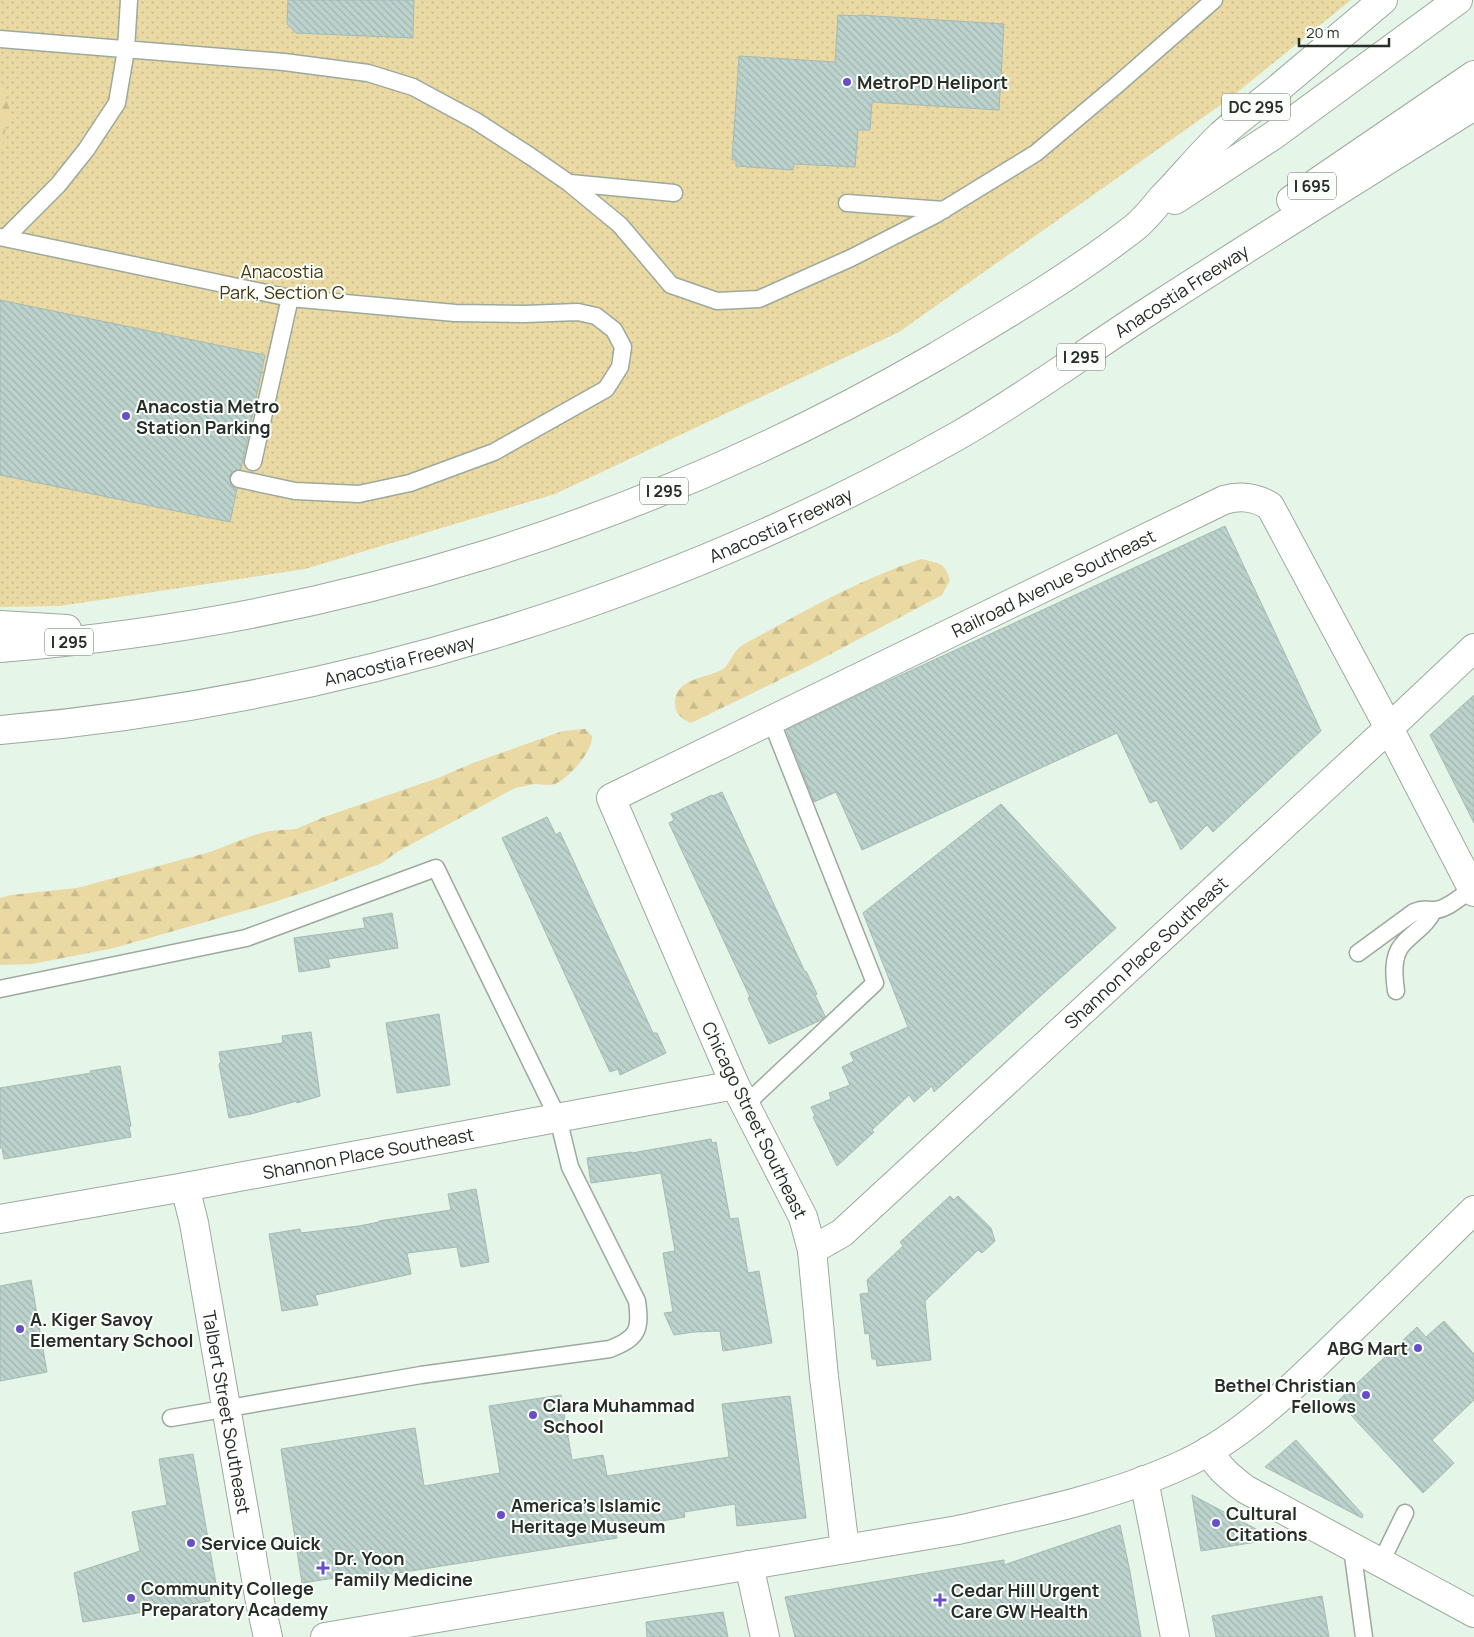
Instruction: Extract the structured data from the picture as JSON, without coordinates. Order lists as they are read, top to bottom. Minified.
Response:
{"streets":{"main road":["DC 295","I 695","Anacostia Freeway","I 295","Railroad Avenue Southeast","Shannon Place Southeast","Chicago Street Southeast","Talbert Street Southeast"]},"crossings":[["DC 295","I 295"],["I 695","Anacostia Freeway"],["Railroad Avenue Southeast","Shannon Place Southeast"],["Railroad Avenue Southeast","Chicago Street Southeast"],["Shannon Place Southeast","Chicago Street Southeast"],["Shannon Place Southeast","Talbert Street Southeast"]],"parks":["Anacostia Park, Section C"],"places":{"other":["MetroPD Heliport","Anacostia Metro Station Parking","A. Kiger Savoy Elementary School","ABG Mart","Bethel Christian Fellows","Clara Muhammad School","America's Islamic Heritage Museum","Cultural Citations","Service Quick","Community College Preparatory Academy"],"health":["Dr. Yoon Family Medicine","Cedar Hill Urgent Care GW Health"]},"scale_bar":"20 m"}
